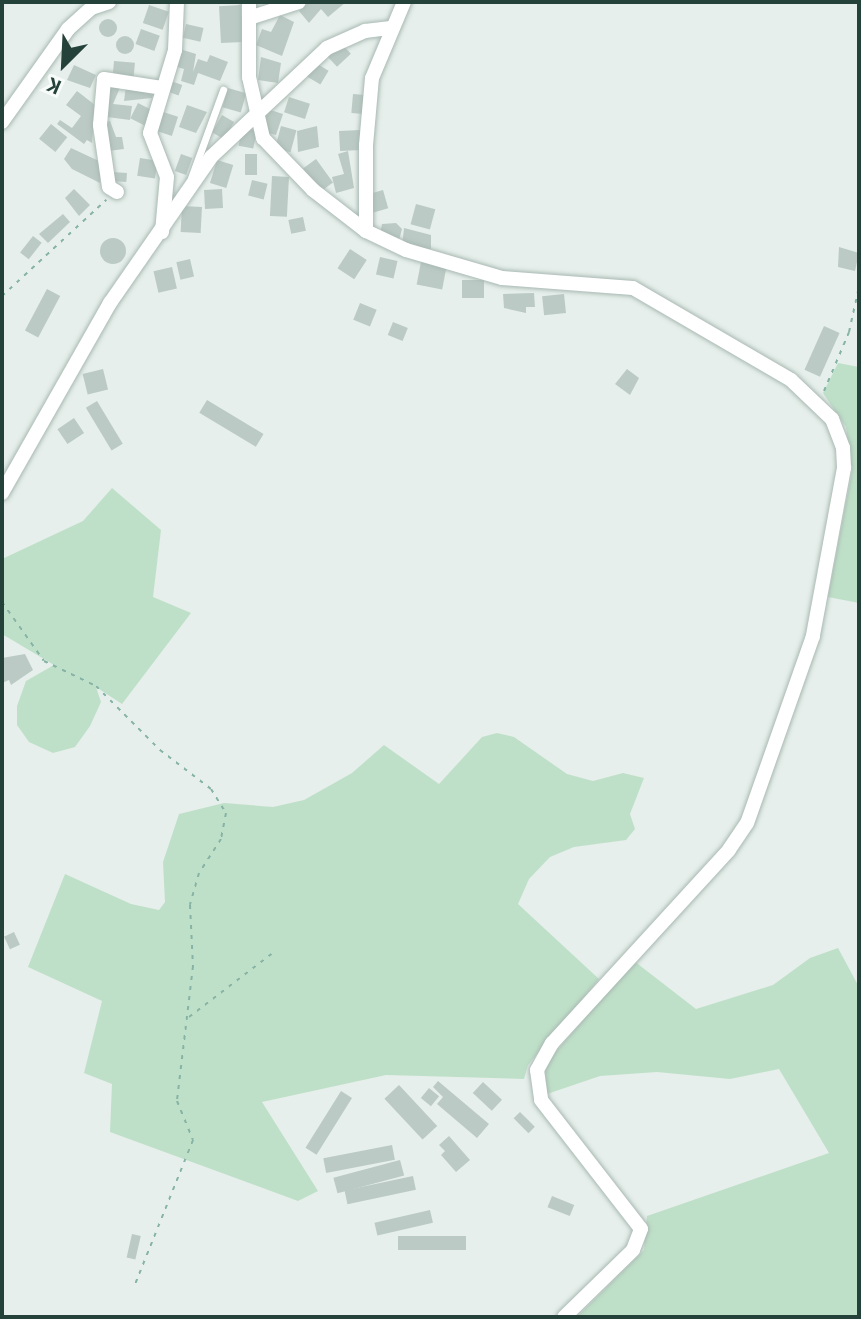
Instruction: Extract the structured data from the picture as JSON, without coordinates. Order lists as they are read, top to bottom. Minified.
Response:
{"north":"bottom left"}
